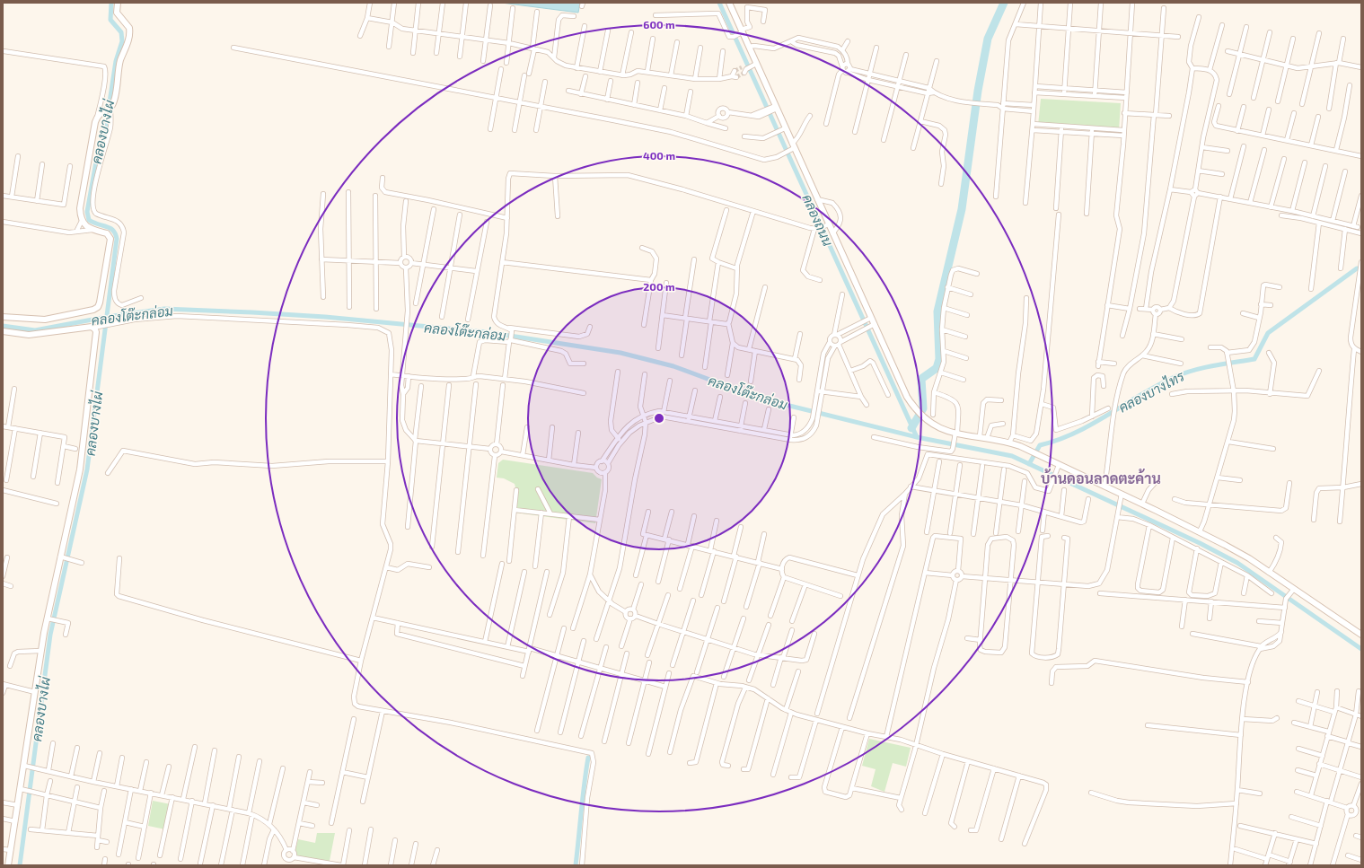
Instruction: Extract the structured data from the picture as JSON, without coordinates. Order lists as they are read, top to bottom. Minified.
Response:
{"districts":["บ้านดอนลาดตะค้าน"],"water":["คลองบางไผ่","คลองถนน","คลองโต๊ะกล่อม","คลองบางไทร"],"rings":["600 m","400 m","200 m"]}
